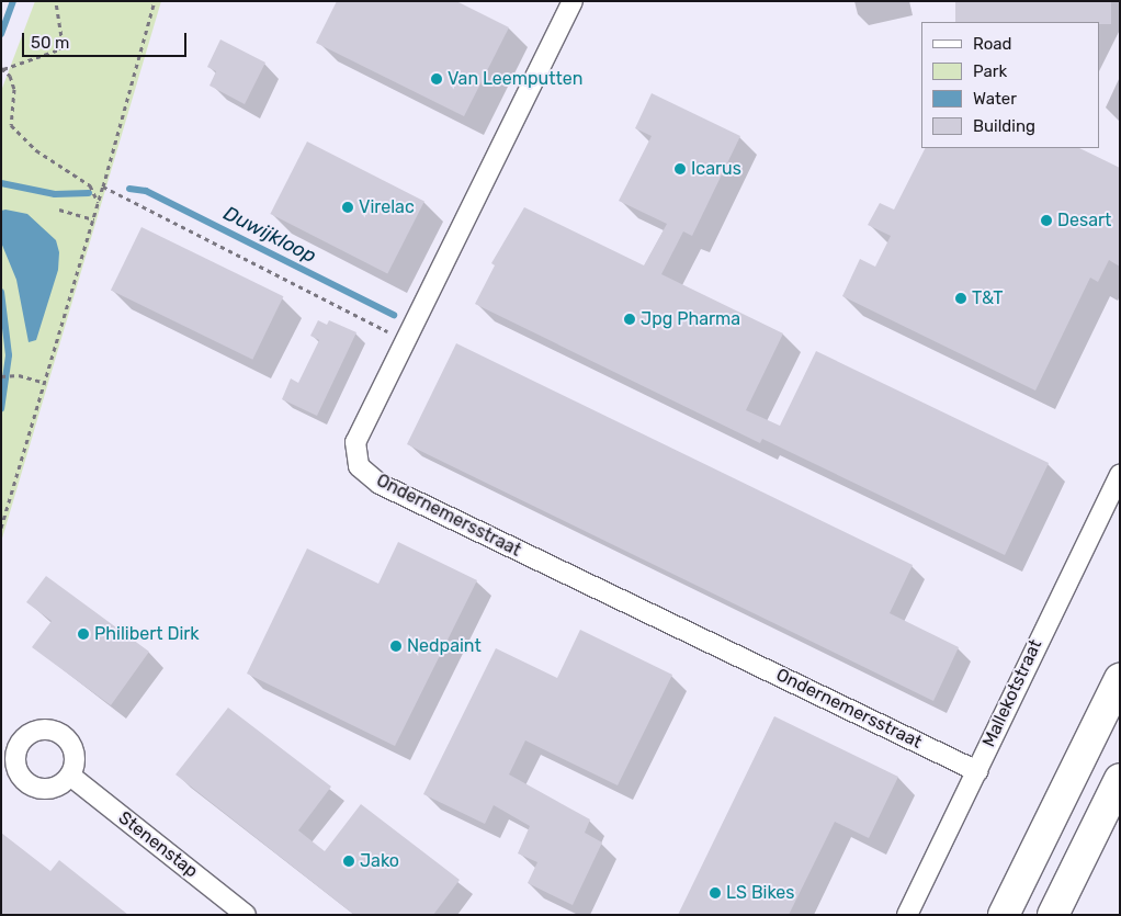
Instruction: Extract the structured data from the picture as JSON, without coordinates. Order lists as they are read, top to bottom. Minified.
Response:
{"streets":{"street":["Ondernemersstraat","Mallekotstraat","Stenenstap"]},"crossings":[["Ondernemersstraat","Mallekotstraat"]],"water":["Duwijkloop"],"places":["Van Leemputten","Icarus","Virelac","Desart","T&T","Jpg Pharma","Philibert Dirk","Nedpaint","Jako","LS Bikes"],"legend":["Road","Park","Water","Building"],"scale_bar":"50 m"}
